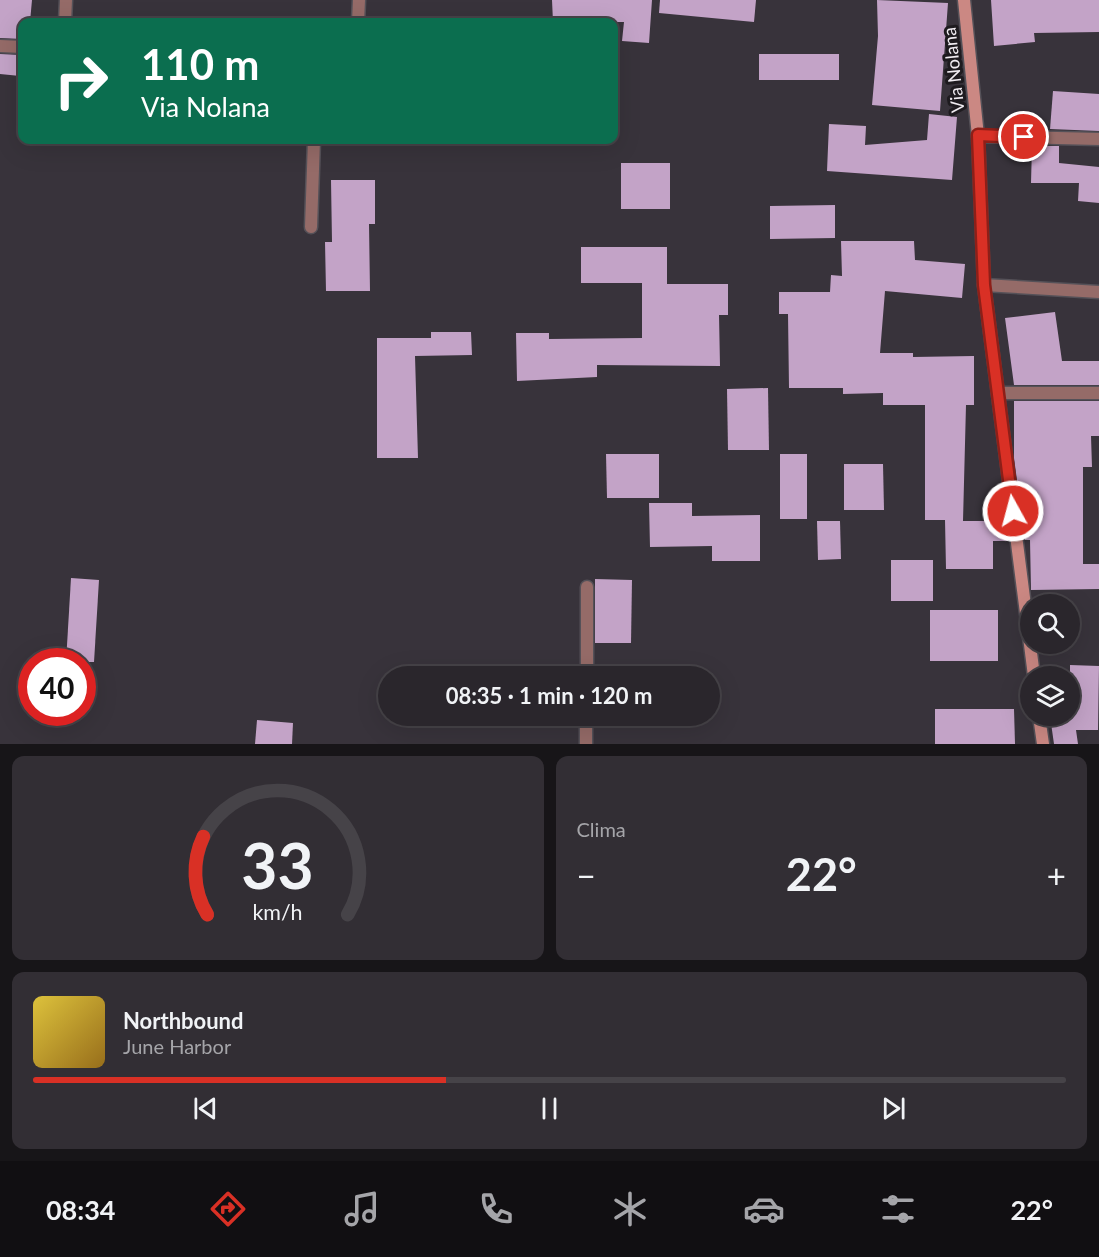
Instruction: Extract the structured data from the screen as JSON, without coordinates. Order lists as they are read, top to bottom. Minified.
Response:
{"streets":{"street":["Via Nolana"]},"page":{"turn":["110 m","Via Nolana"],"limit":"40","trip":"08:35 · 1 min · 120 m","tile":"Clima","heat":["−","22°","+"],"song":["Northbound","June Harbor"],"tabs":["08:34","22°"],"gauge":["33","km/h"]}}
